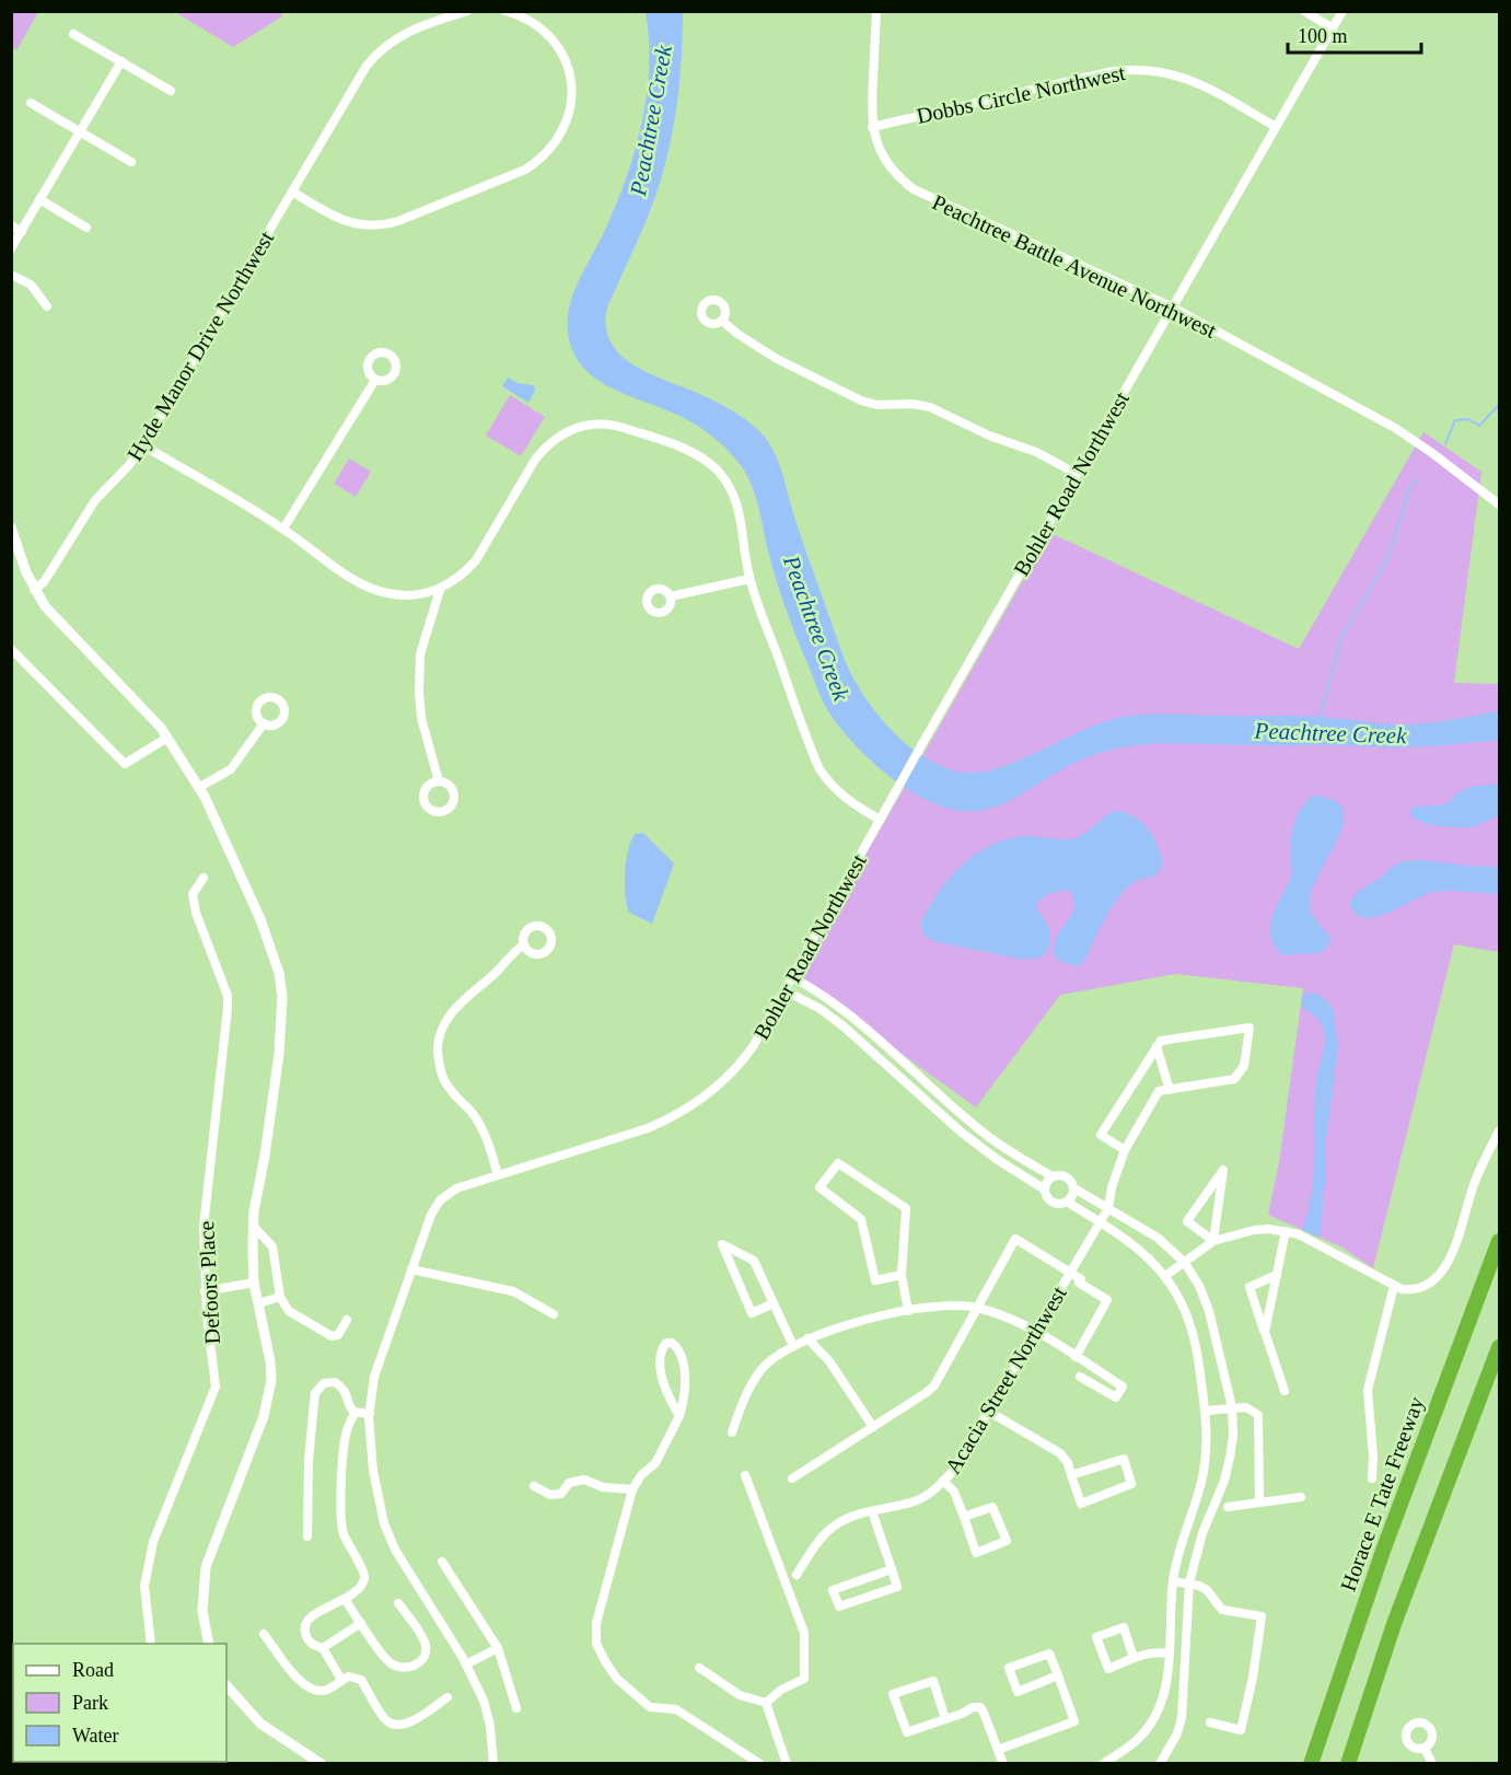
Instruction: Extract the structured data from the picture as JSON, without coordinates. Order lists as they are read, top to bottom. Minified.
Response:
{"streets":{"highway":["Horace E Tate Freeway"],"street":["Dobbs Circle Northwest","Peachtree Battle Avenue Northwest","Hyde Manor Drive Northwest","Bohler Road Northwest","Defoors Place","Acacia Street Northwest"]},"crossings":[["Dobbs Circle Northwest","Peachtree Battle Avenue Northwest"],["Dobbs Circle Northwest","Bohler Road Northwest"],["Peachtree Battle Avenue Northwest","Bohler Road Northwest"]],"water":["Peachtree Creek"],"legend":["Road","Park","Water"],"scale_bar":"100 m"}
